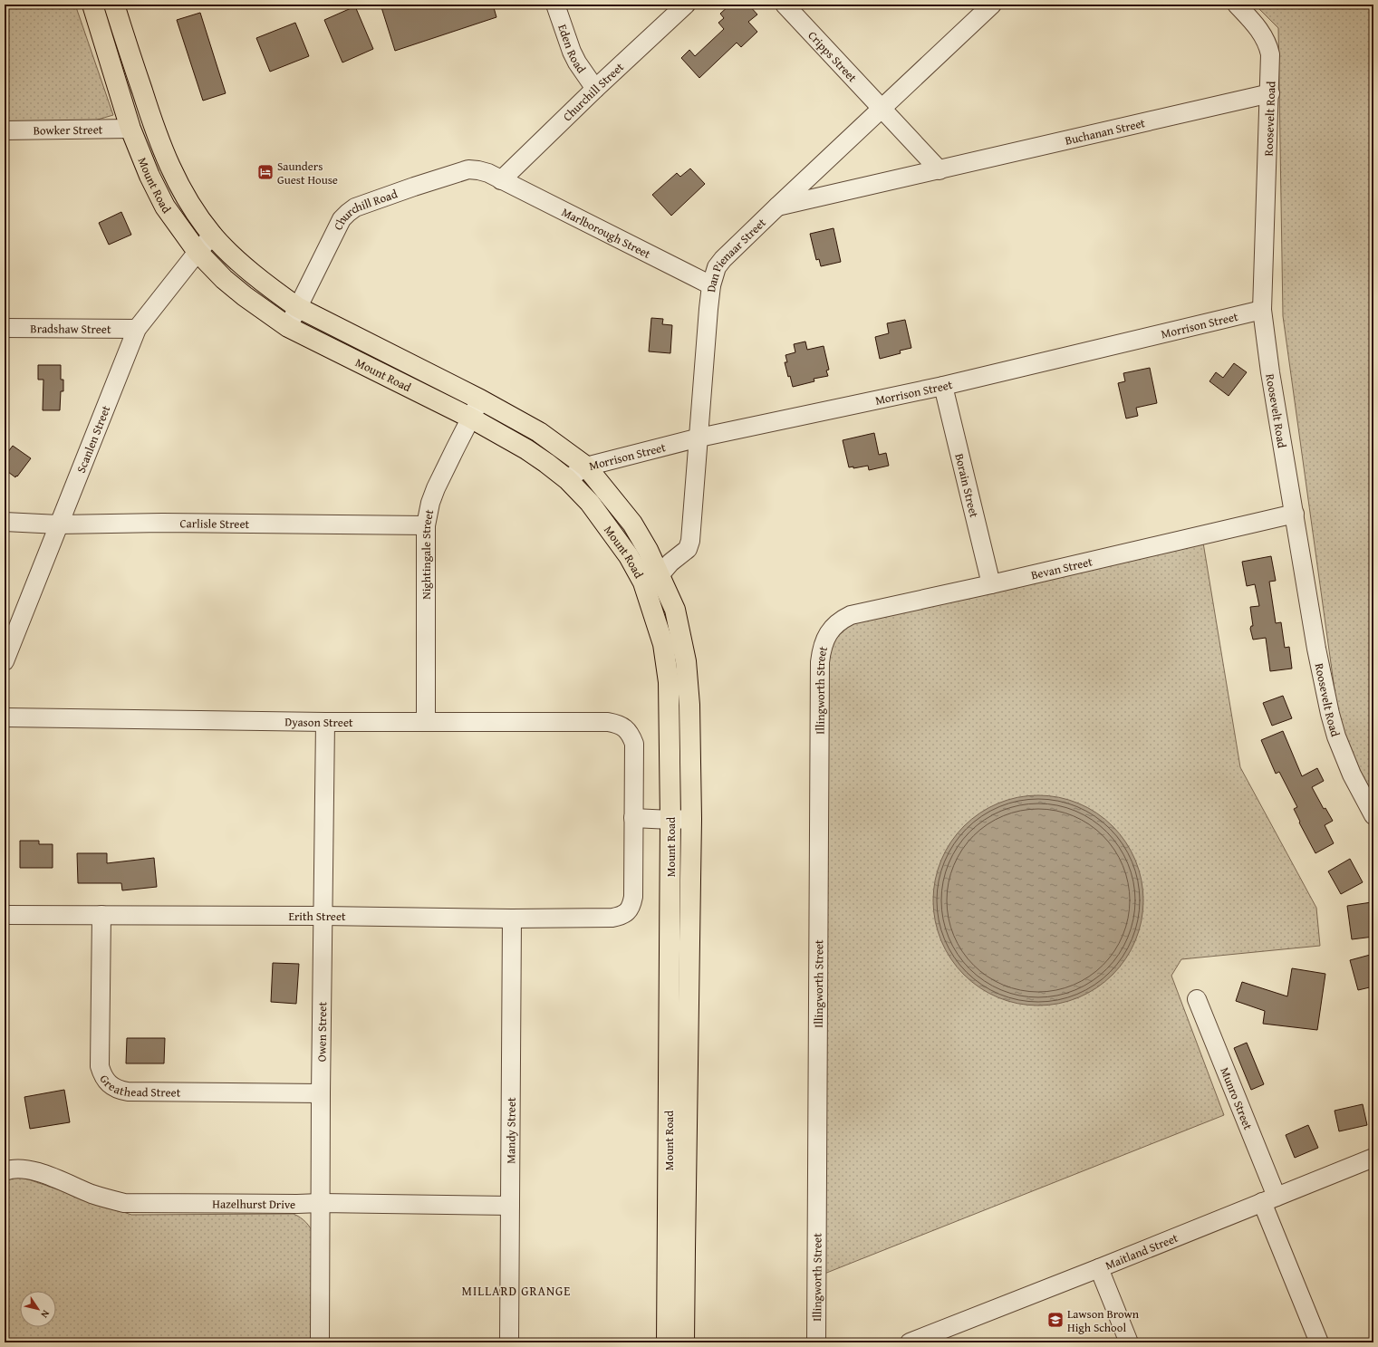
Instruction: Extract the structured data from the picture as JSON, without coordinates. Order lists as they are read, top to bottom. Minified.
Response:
{"streets":{"main road":["Mount Road"],"street":["Eden Road","Cripps Street","Churchill Street","Roosevelt Road","Bowker Street","Buchanan Street","Churchill Road","Marlborough Street","Dan Pienaar Street","Morrison Street","Bradshaw Street","Scanlen Street","Borain Street","Carlisle Street","Nightingale Street","Bevan Street","Illingworth Street","Dyason Street","Erith Street","Owen Street","Greathead Street","Munro Street","Mandy Street","Hazelhurst Drive","Maitland Street"]},"crossings":[["Eden Road","Churchill Street"],["Cripps Street","Dan Pienaar Street"],["Churchill Street","Churchill Road"],["Churchill Street","Marlborough Street"],["Roosevelt Road","Buchanan Street"],["Roosevelt Road","Morrison Street"],["Roosevelt Road","Bevan Street"],["Bowker Street","Mount Road"],["Buchanan Street","Dan Pienaar Street"],["Mount Road","Churchill Road"],["Mount Road","Dan Pienaar Street"],["Mount Road","Morrison Street"],["Mount Road","Scanlen Street"],["Mount Road","Nightingale Street"],["Churchill Road","Marlborough Street"],["Marlborough Street","Dan Pienaar Street"],["Dan Pienaar Street","Morrison Street"],["Morrison Street","Borain Street"],["Bradshaw Street","Scanlen Street"],["Scanlen Street","Carlisle Street"],["Borain Street","Bevan Street"],["Carlisle Street","Nightingale Street"],["Nightingale Street","Dyason Street"],["Bevan Street","Illingworth Street"],["Dyason Street","Erith Street"],["Dyason Street","Owen Street"],["Erith Street","Owen Street"],["Erith Street","Greathead Street"],["Erith Street","Mandy Street"],["Owen Street","Greathead Street"],["Owen Street","Hazelhurst Drive"],["Munro Street","Maitland Street"],["Mandy Street","Hazelhurst Drive"]],"districts":["MILLARD GRANGE"],"places":{"hotel":["Saunders Guest House"],"school or university":["Lawson Brown High School"]},"north":"bottom right"}
